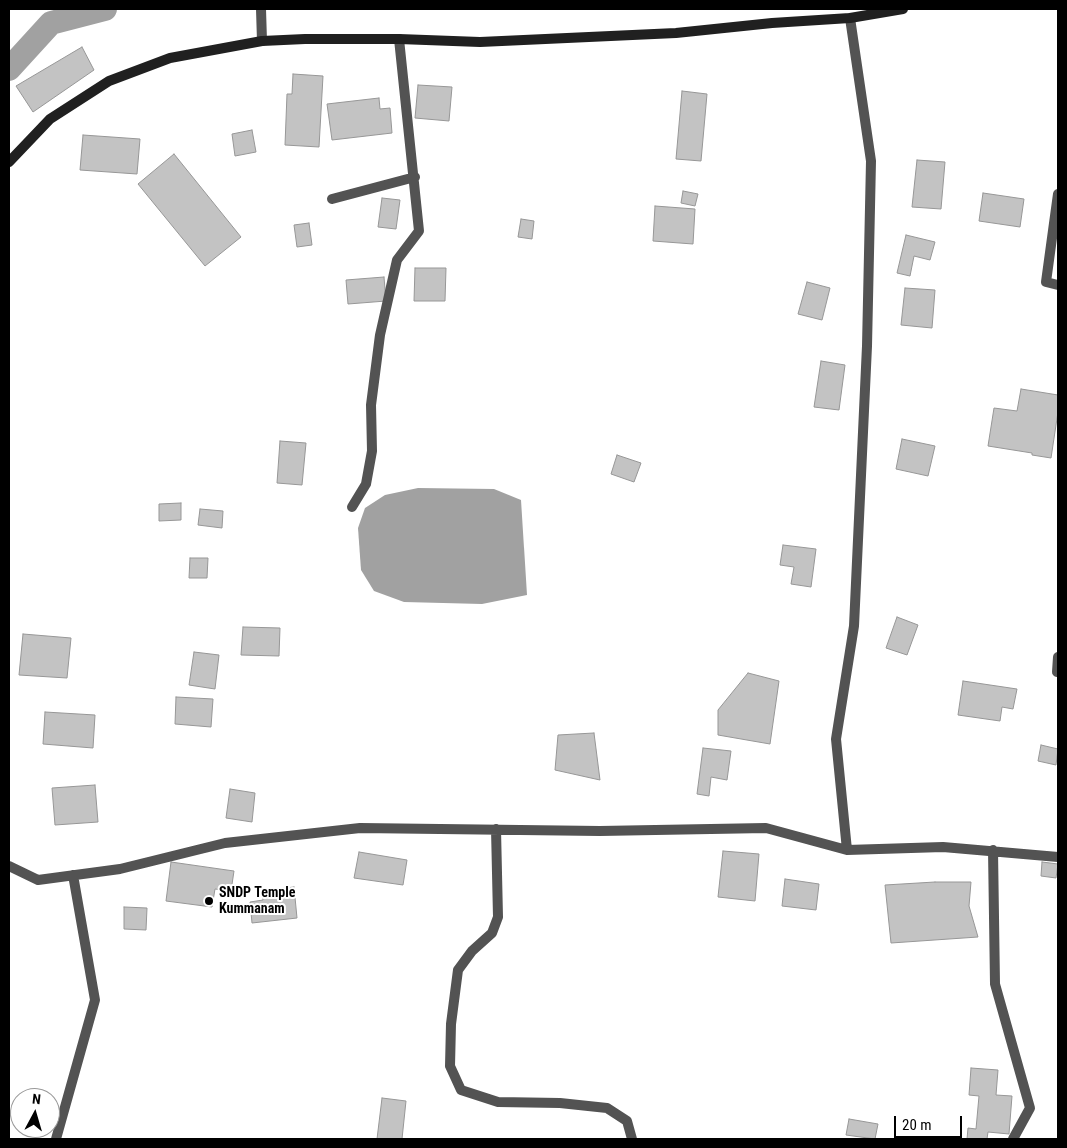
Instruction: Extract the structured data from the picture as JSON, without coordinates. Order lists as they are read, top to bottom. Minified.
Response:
{"places":["SNDP Temple Kummanam"],"scale_bar":"20 m","north":"top"}
